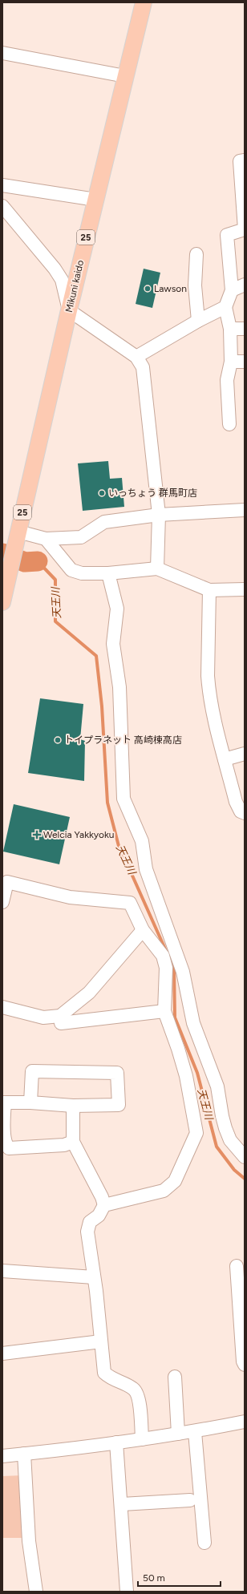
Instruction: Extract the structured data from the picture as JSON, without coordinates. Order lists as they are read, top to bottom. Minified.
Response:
{"streets":{"main road":["25","Mikuni kaido"]},"water":["天王川"],"places":{"other":["Lawson","いっちょう 群馬町店","トイプラネット 高崎棟高店"],"health":["Welcia Yakkyoku"]},"scale_bar":"50 m"}
